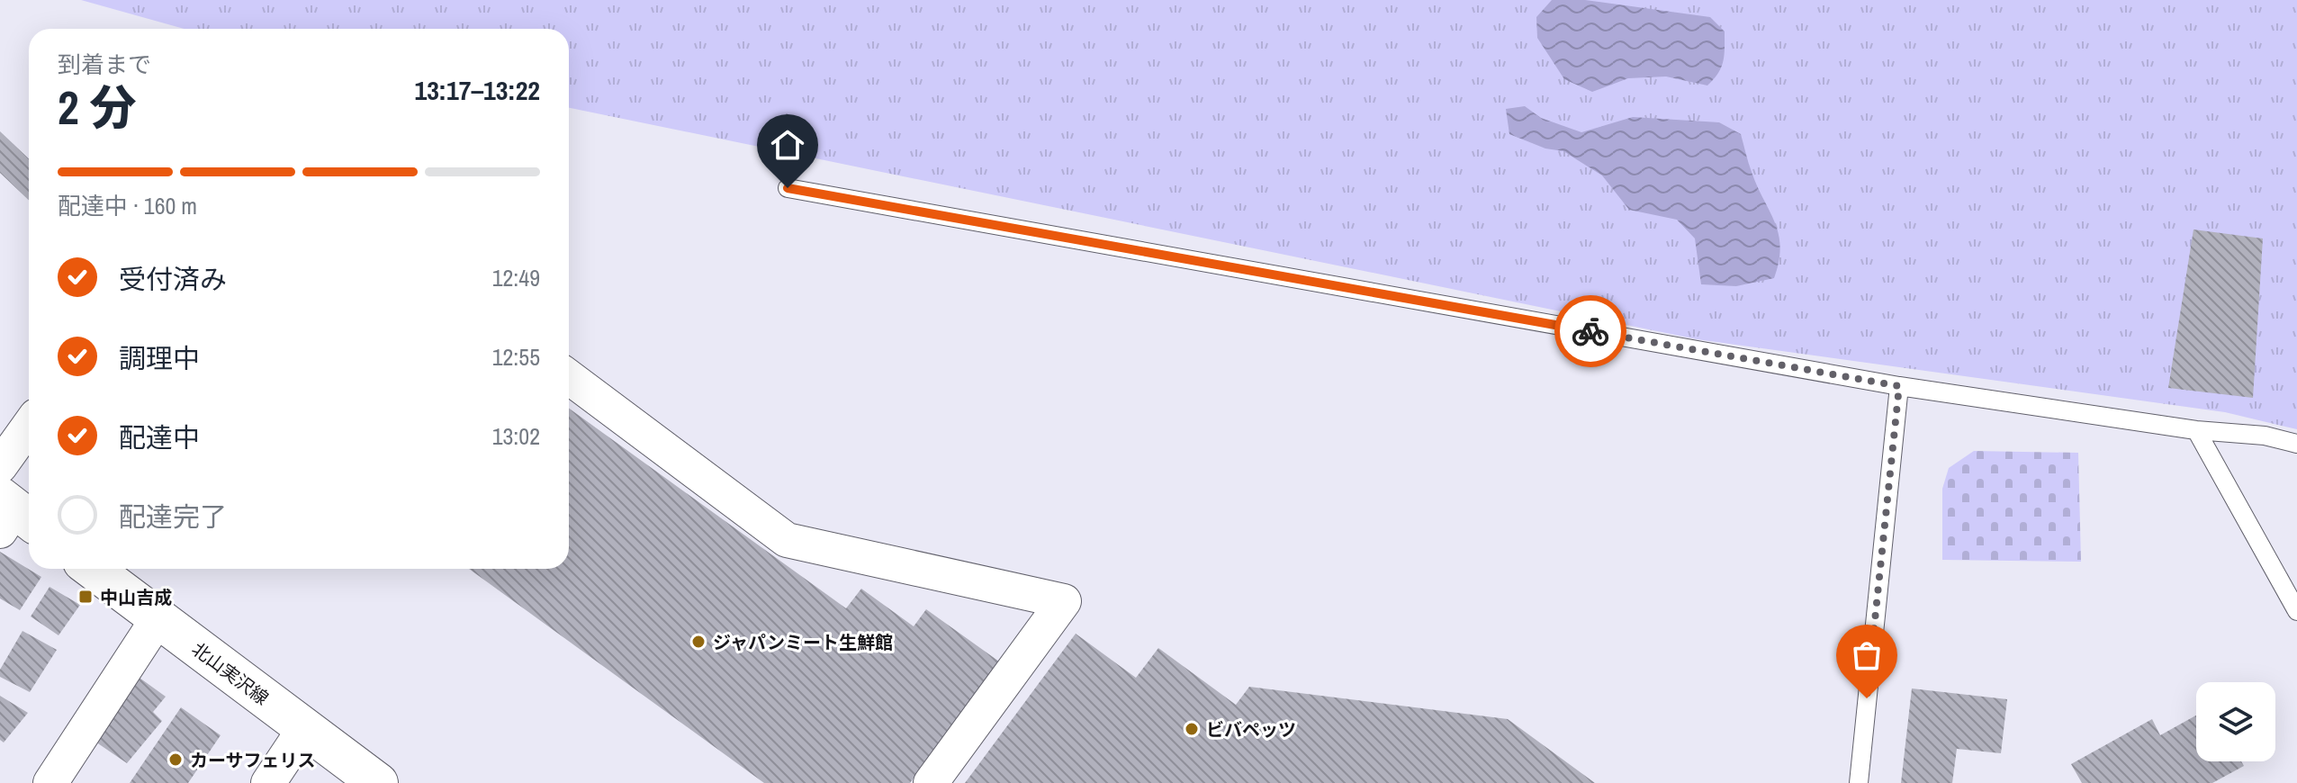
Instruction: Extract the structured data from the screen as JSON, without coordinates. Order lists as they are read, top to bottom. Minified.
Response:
{"streets":{"street":["北山実沢線"]},"places":{"transit":["中山吉成"],"other":["ジャパンミート生鮮館","ビバペッツ","カーサフェリス"]},"page":{"heading":["2 分","到着まで","13:17–13:22"],"bar":"配達中 · 160 m","list":[["受付済み","12:49"],["調理中","12:55"],["配達中","13:02"],"配達完了"]}}
